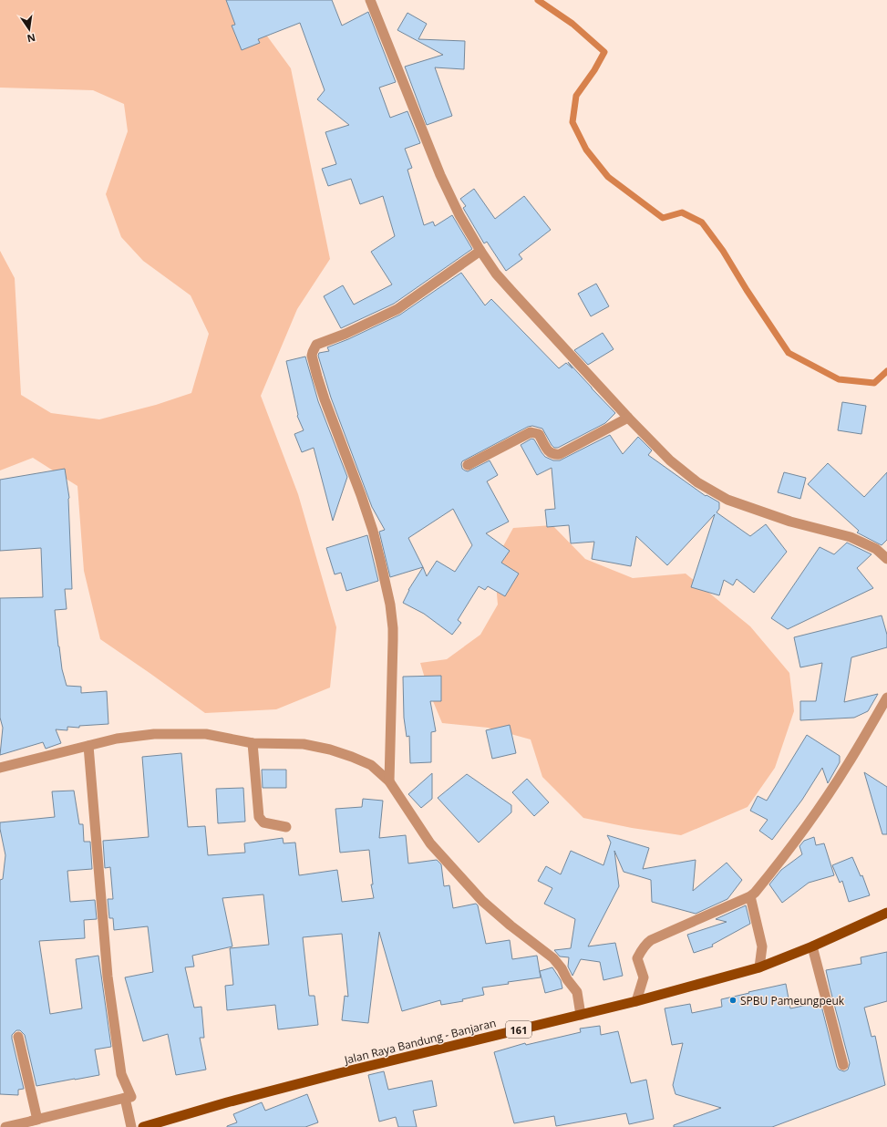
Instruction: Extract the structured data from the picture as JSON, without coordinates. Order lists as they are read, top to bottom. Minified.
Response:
{"streets":{"main road":["161","Jalan Raya Bandung - Banjaran"]},"places":["SPBU Pameungpeuk"],"north":"bottom"}
